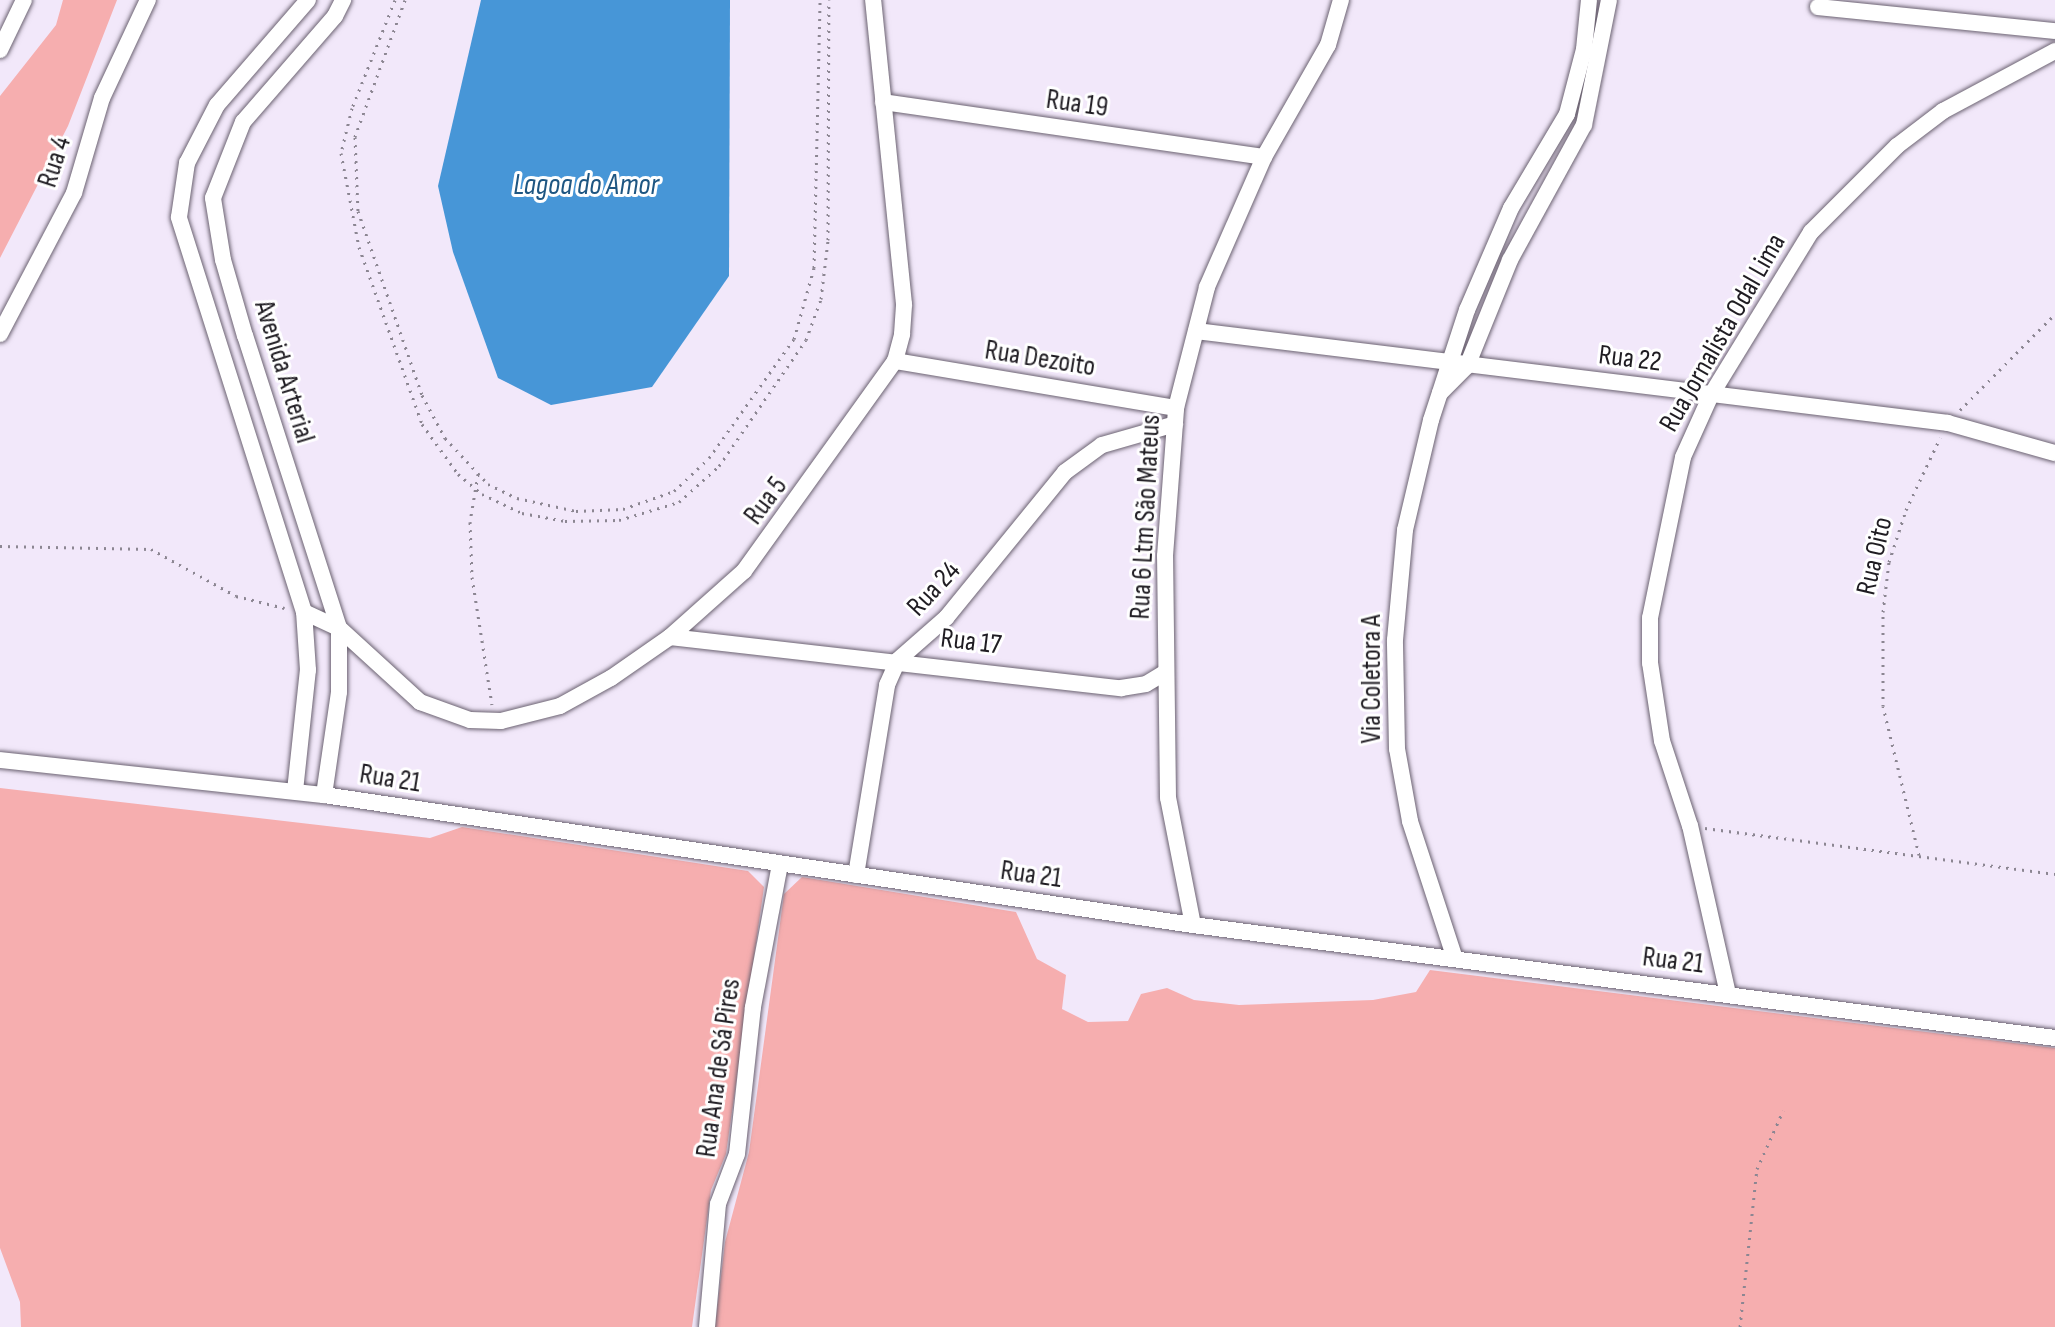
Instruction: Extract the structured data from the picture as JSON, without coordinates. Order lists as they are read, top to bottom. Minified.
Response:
{"streets":{"street":["Rua 19","Rua 4","Rua Jornalista Odal Lima","Rua Dezoito","Rua 22","Avenida Arterial","Rua 5","Rua 6 Ltm São Mateus","Rua 24","Rua 17","Via Coletora A","Rua 21","Rua Ana de Sá Pires"],"path":["Rua Oito"]},"crossings":[["Rua 19","Rua 5"],["Rua 19","Rua 6 Ltm São Mateus"],["Rua Jornalista Odal Lima","Rua 22"],["Rua Jornalista Odal Lima","Rua 21"],["Rua Dezoito","Rua 5"],["Rua Dezoito","Rua 6 Ltm São Mateus"],["Rua Dezoito","Rua 24"],["Rua 22","Rua 6 Ltm São Mateus"],["Rua 22","Rua Oito"],["Rua 22","Via Coletora A"],["Avenida Arterial","Rua 5"],["Avenida Arterial","Rua 21"],["Rua 5","Rua 17"],["Rua 6 Ltm São Mateus","Rua 24"],["Rua 6 Ltm São Mateus","Rua 17"],["Rua 6 Ltm São Mateus","Rua 21"],["Rua 24","Rua 17"],["Rua 24","Rua 21"],["Via Coletora A","Rua 21"],["Rua 21","Rua Ana de Sá Pires"]],"water":["Lagoa do Amor"]}
